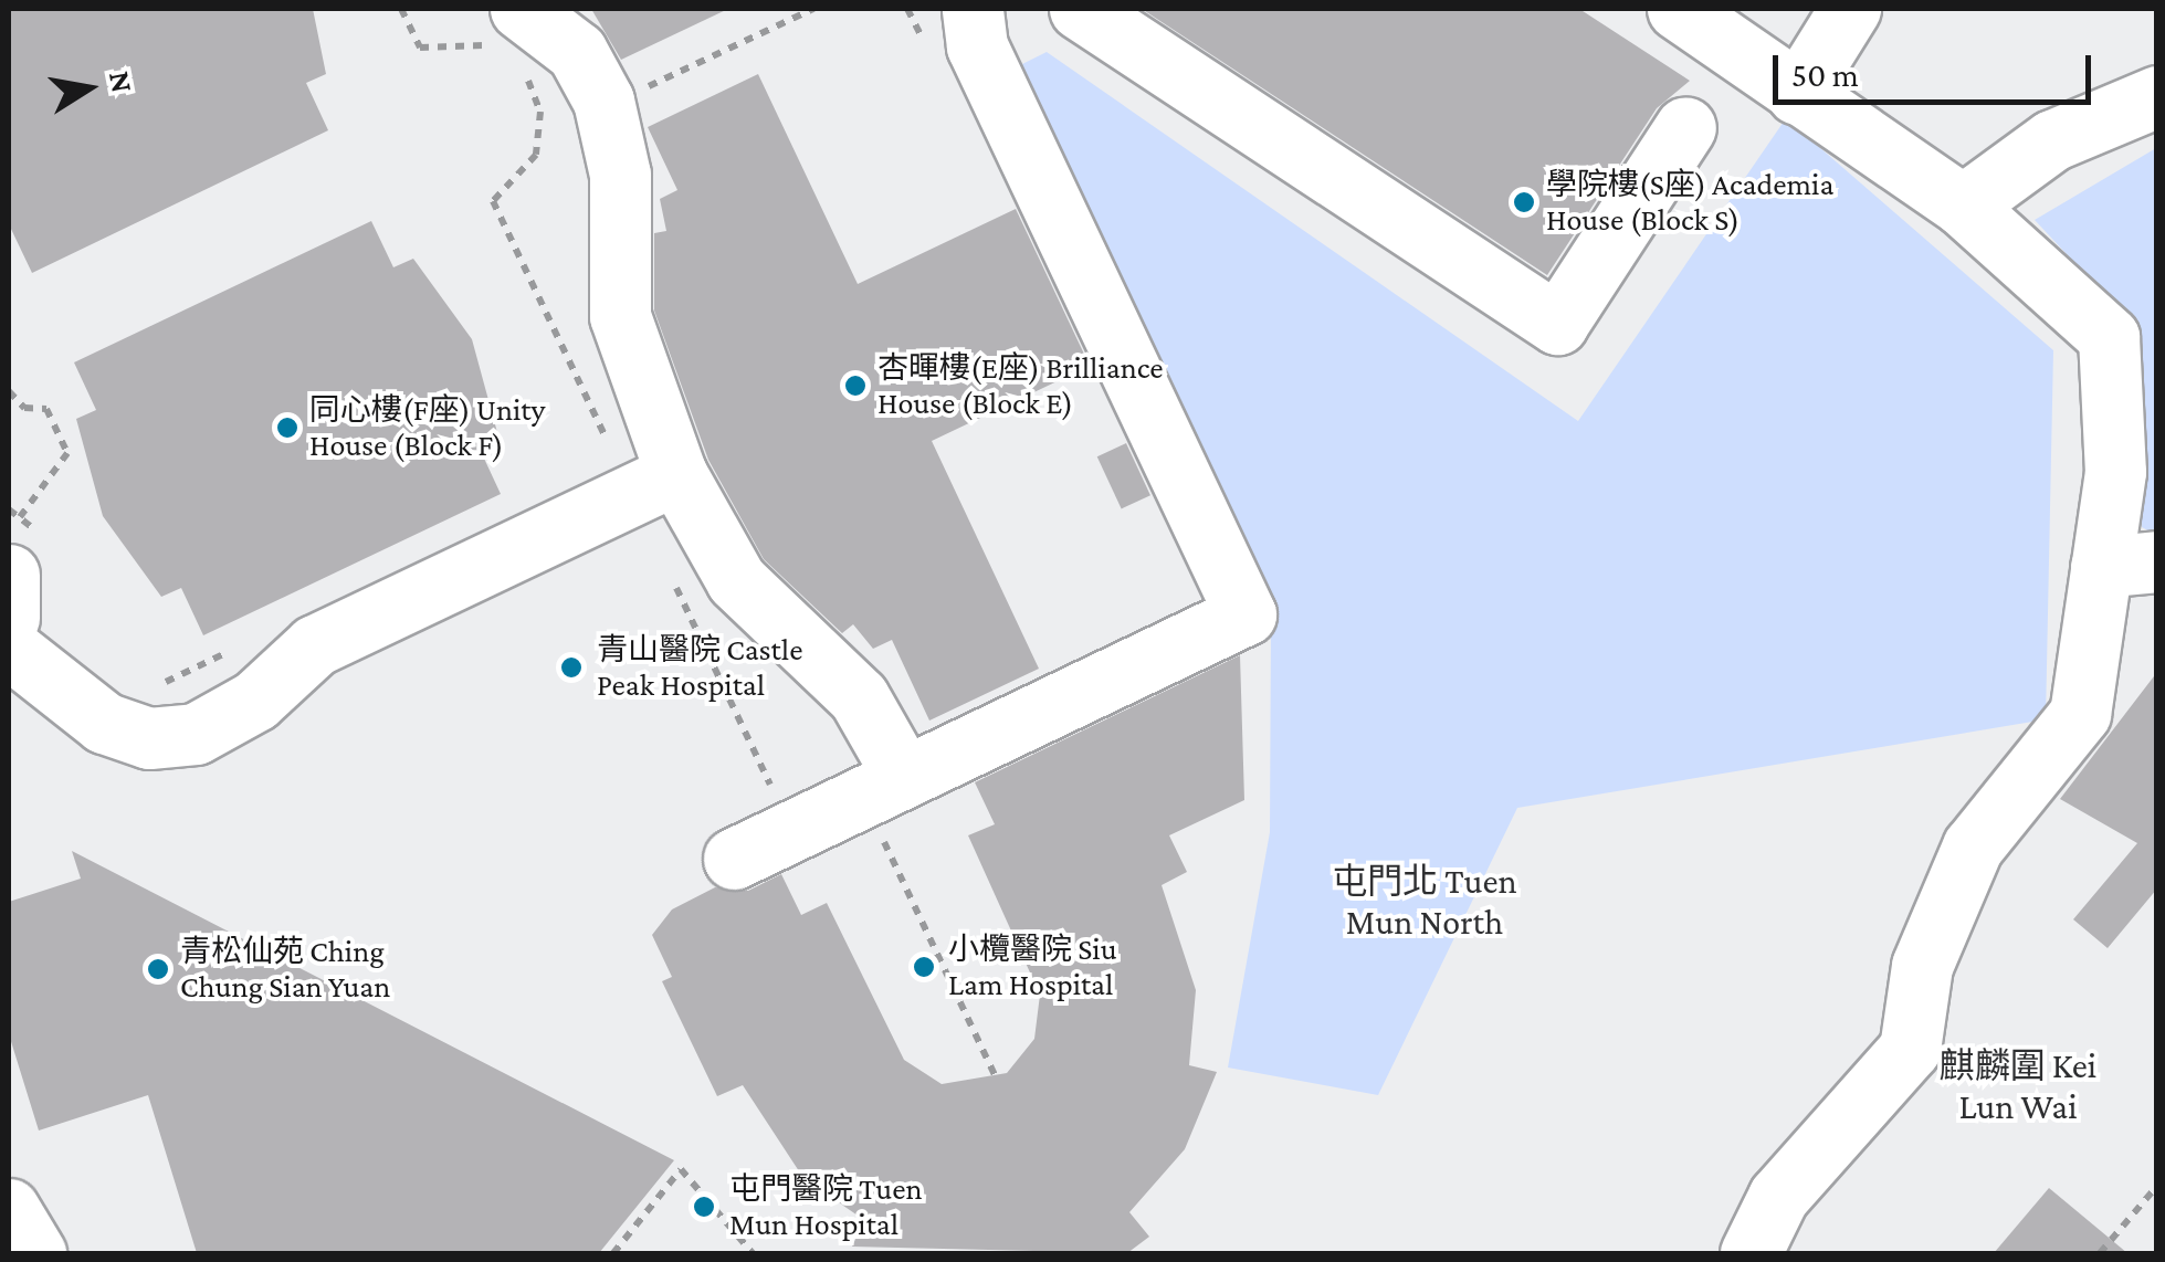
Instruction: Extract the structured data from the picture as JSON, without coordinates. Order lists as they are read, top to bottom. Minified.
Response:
{"districts":["屯門北 Tuen Mun North","麒麟圍 Kei Lun Wai"],"places":["學院樓(S座) Academia House (Block S)","杏暉樓(E座) Brilliance House (Block E)","同心樓(F座) Unity House (Block F)","青山醫院 Castle Peak Hospital","小欖醫院 Siu Lam Hospital","青松仙苑 Ching Chung Sian Yuan","屯門醫院 Tuen Mun Hospital"],"scale_bar":"50 m","north":"right"}
